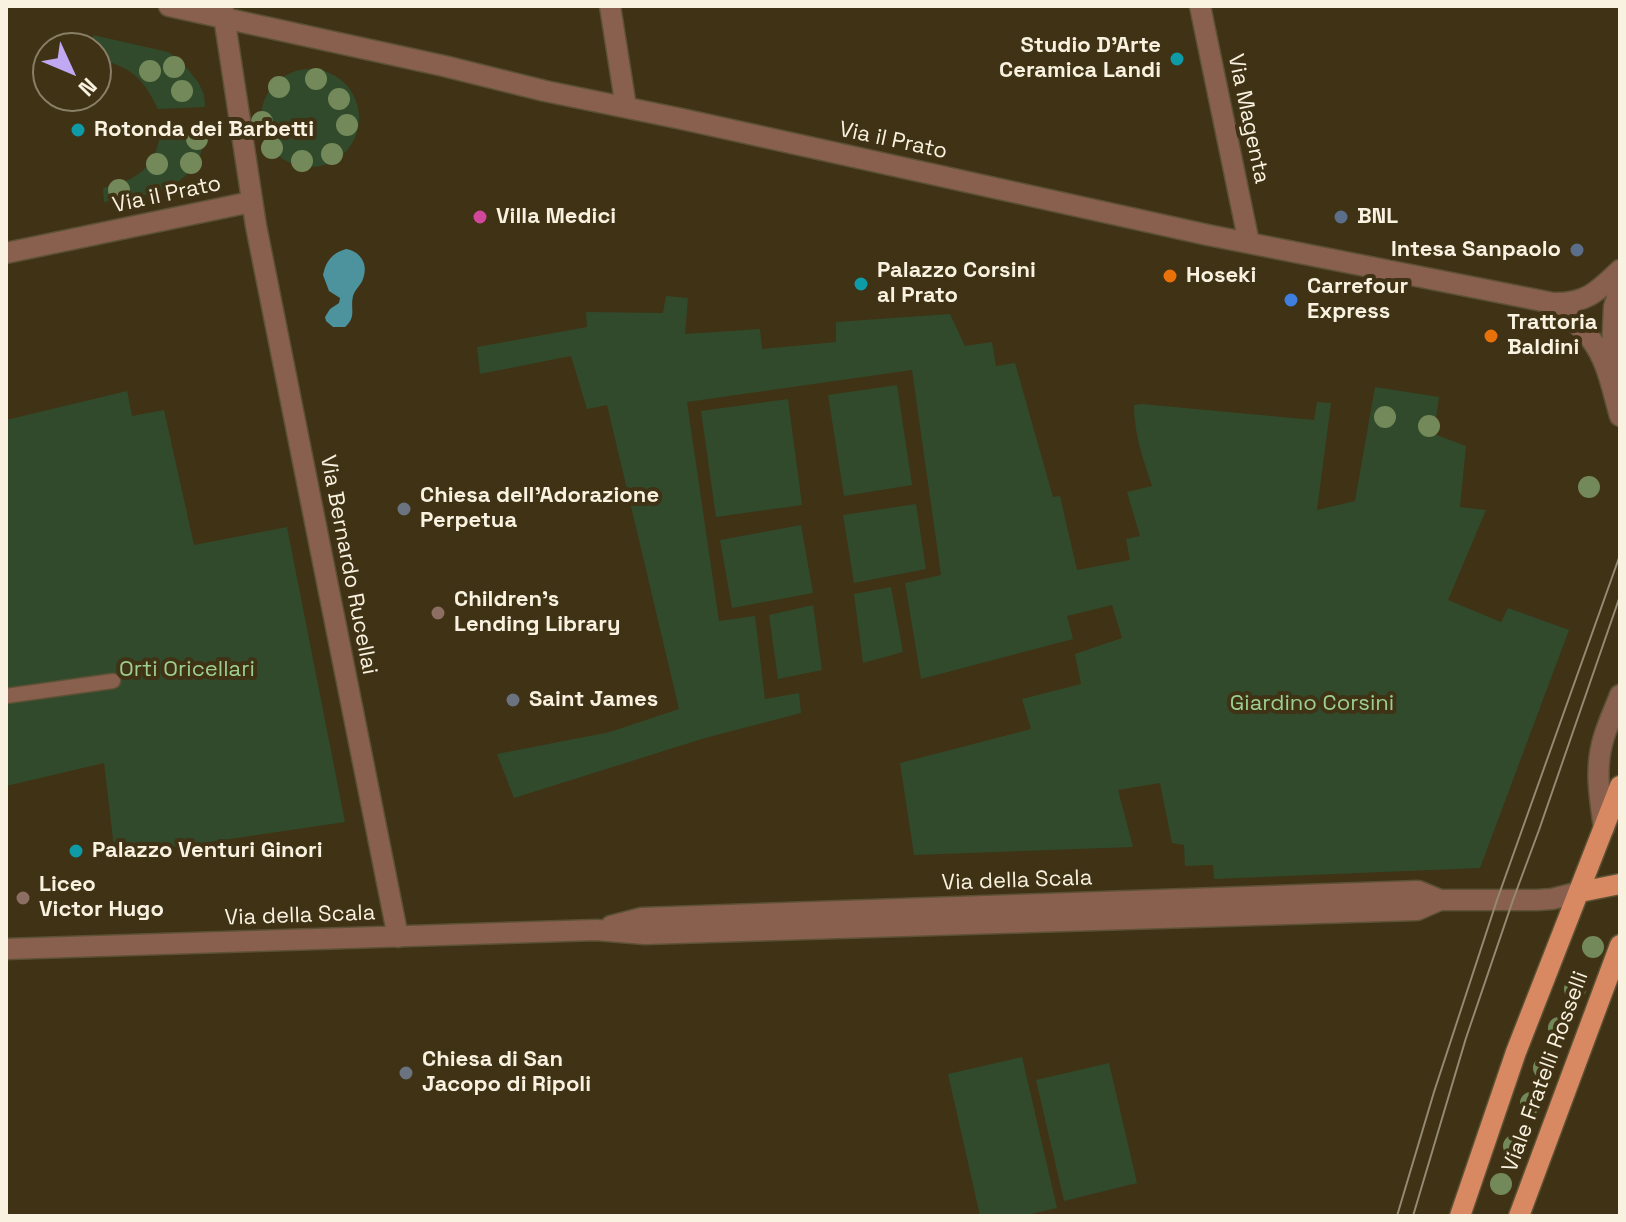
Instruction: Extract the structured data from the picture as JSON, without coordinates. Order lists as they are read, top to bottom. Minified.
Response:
{"streets":{"main road":["Viale Fratelli Rosselli"],"street":["Via Magenta","Via il Prato","Via Bernardo Rucellai","Via della Scala"]},"crossings":[["Via Magenta","Via il Prato"],["Via il Prato","Via Bernardo Rucellai"],["Via Bernardo Rucellai","Via della Scala"]],"parks":["Orti Oricellari","Giardino Corsini"],"places":["Studio D'Arte Ceramica Landi","Rotonda dei Barbetti","Villa Medici","BNL","Intesa Sanpaolo","Hoseki","Palazzo Corsini al Prato","Carrefour Express","Trattoria Baldini","Chiesa dell'Adorazione Perpetua","Children's Lending Library","Saint James","Palazzo Venturi Ginori","Liceo Victor Hugo","Chiesa di San Jacopo di Ripoli"],"north":"bottom right"}
